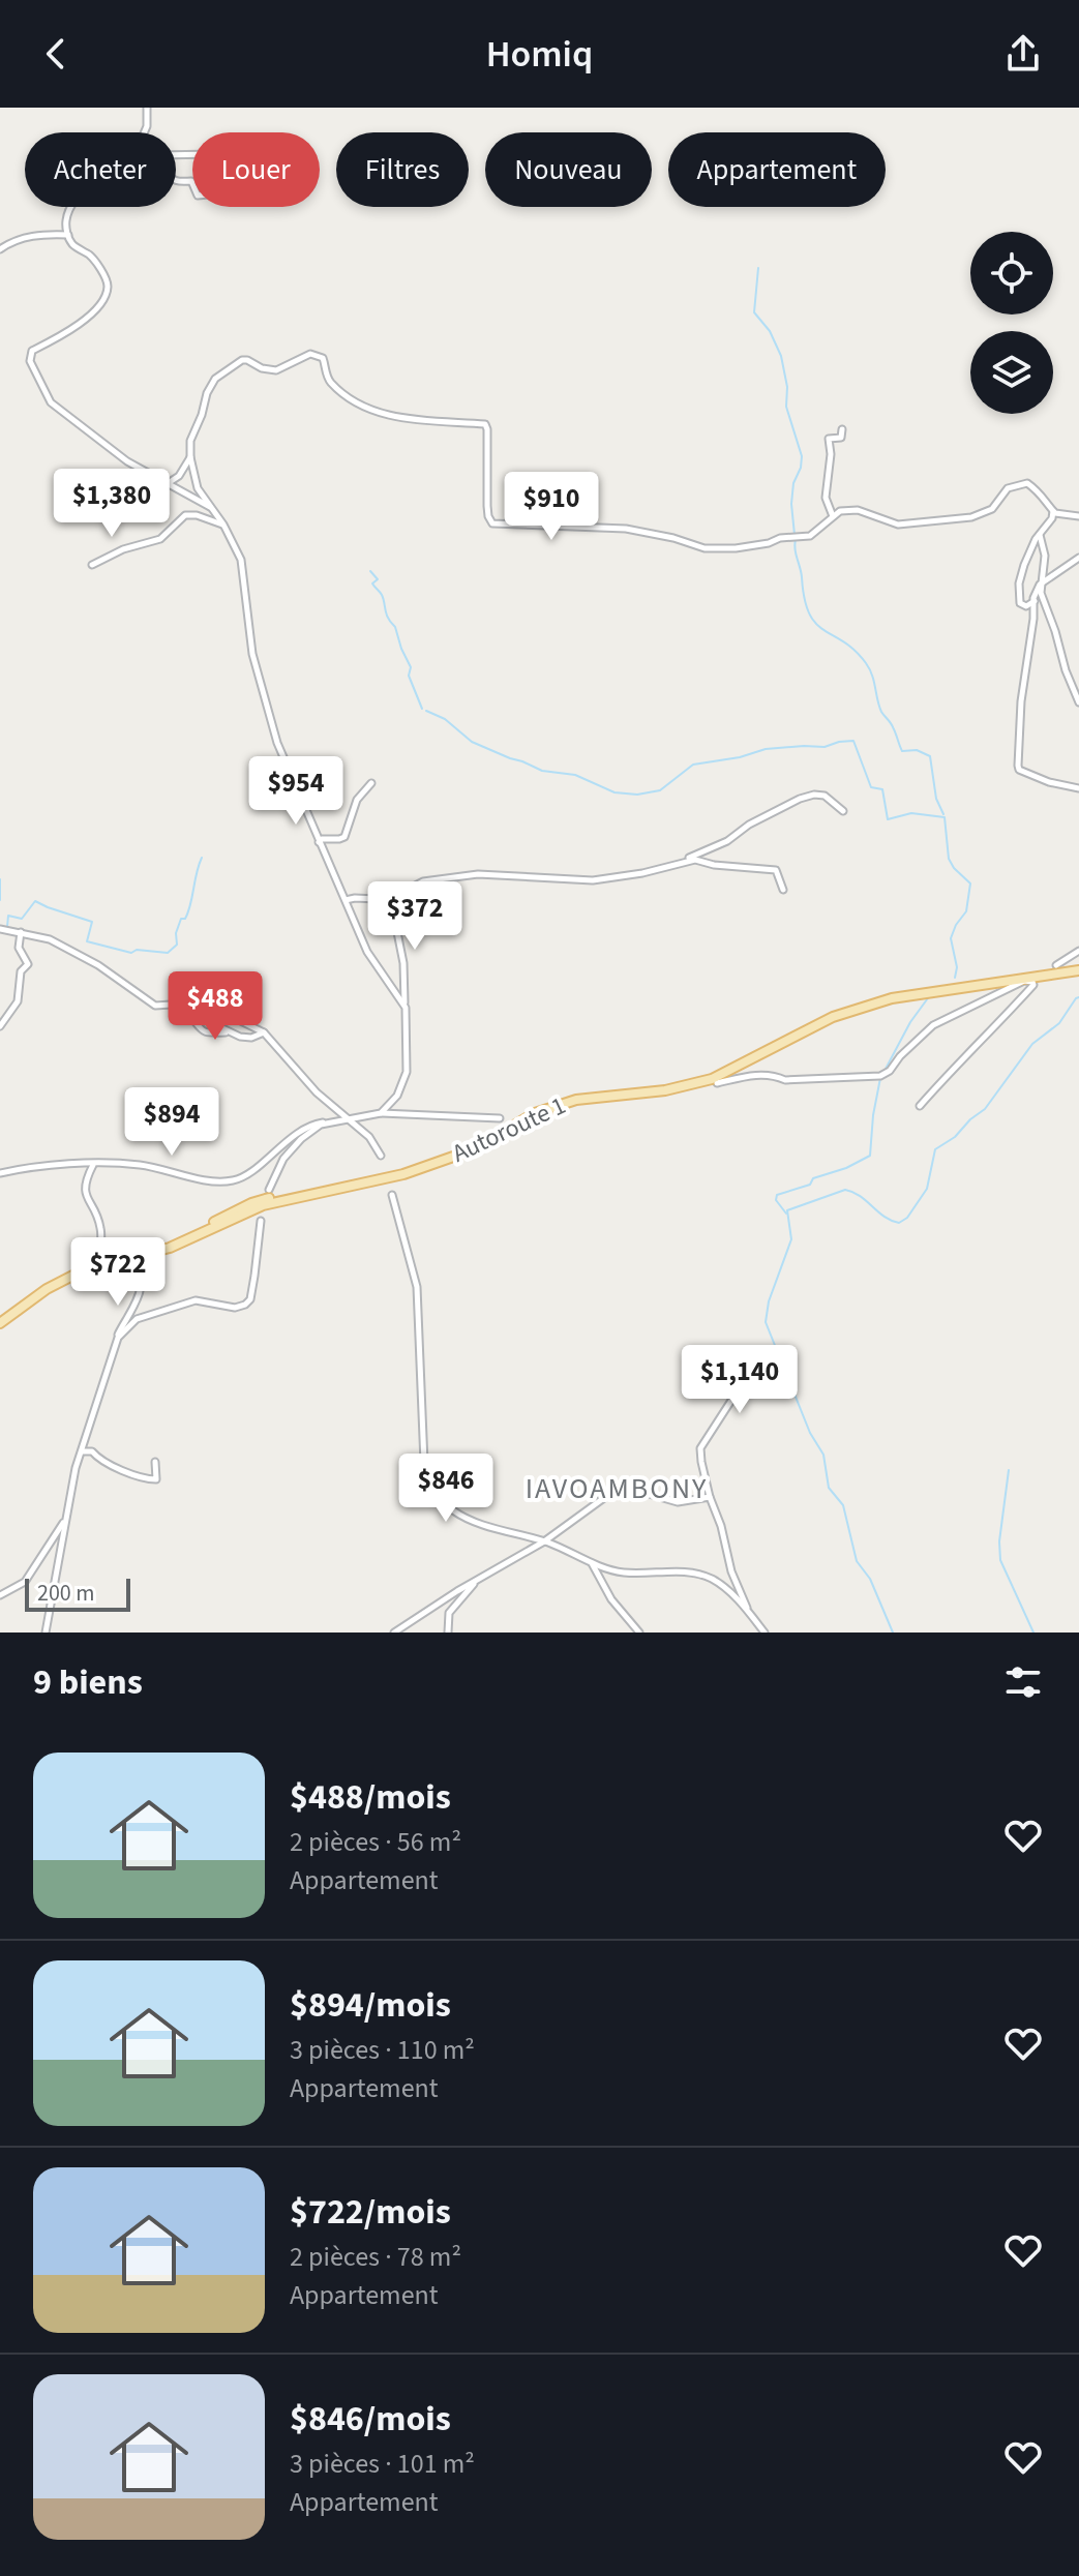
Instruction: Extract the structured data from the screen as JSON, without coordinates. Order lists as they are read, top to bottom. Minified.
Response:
{"streets":{"main road":["Autoroute 1"]},"districts":["IAVOAMBONY"],"scale_bar":"200 m","page":{"header":"Homiq","chip":["Acheter","Louer","Filtres","Nouveau","Appartement"],"price":["$1,380","$910","$954","$372","$488","$894","$722","$1,140","$846"],"scale":"200 m","heading":"9 biens","list":[{"name":"$488/mois","note":"2 pièces · 56 m² · Appartement"},{"name":"$894/mois","note":"3 pièces · 110 m² · Appartement"},{"name":"$722/mois","note":"2 pièces · 78 m² · Appartement"},{"name":"$846/mois","note":"3 pièces · 101 m² · Appartement"}]}}
